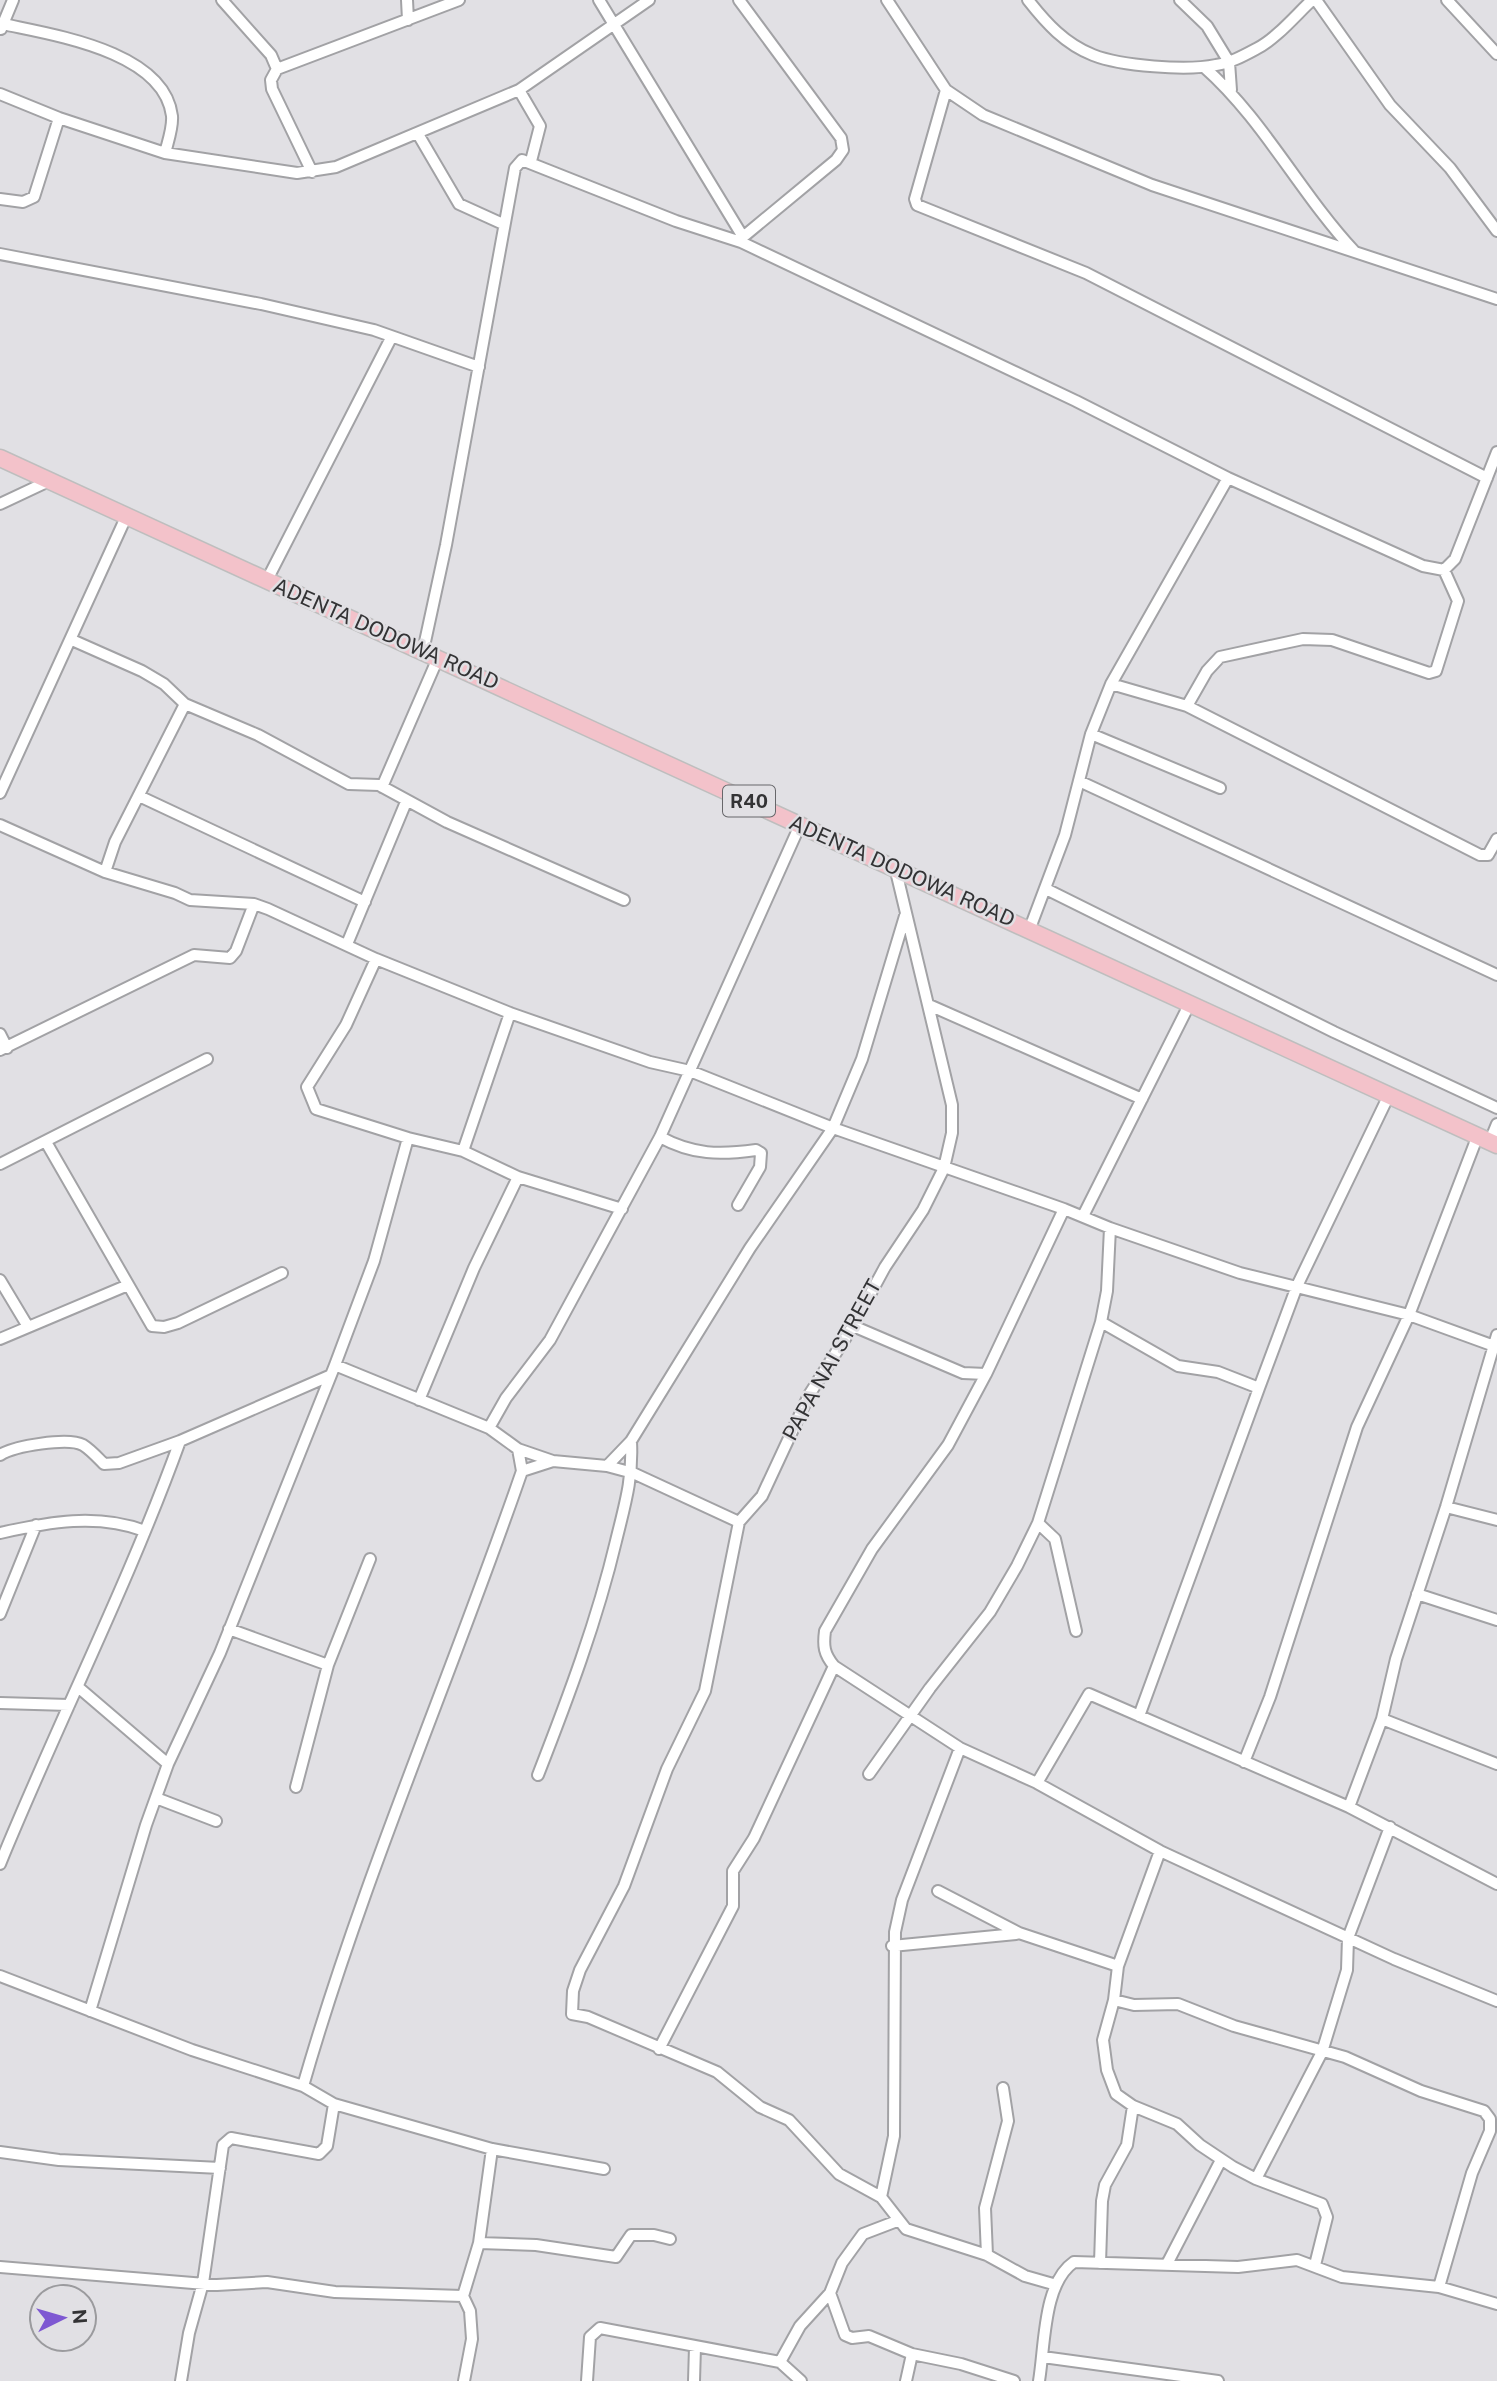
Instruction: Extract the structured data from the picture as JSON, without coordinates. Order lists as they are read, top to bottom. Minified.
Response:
{"streets":{"main road":["ADENTA DODOWA ROAD","R40"],"street":["PAPA NAI STREET"]},"crossings":[["ADENTA DODOWA ROAD","PAPA NAI STREET"]],"north":"right"}
